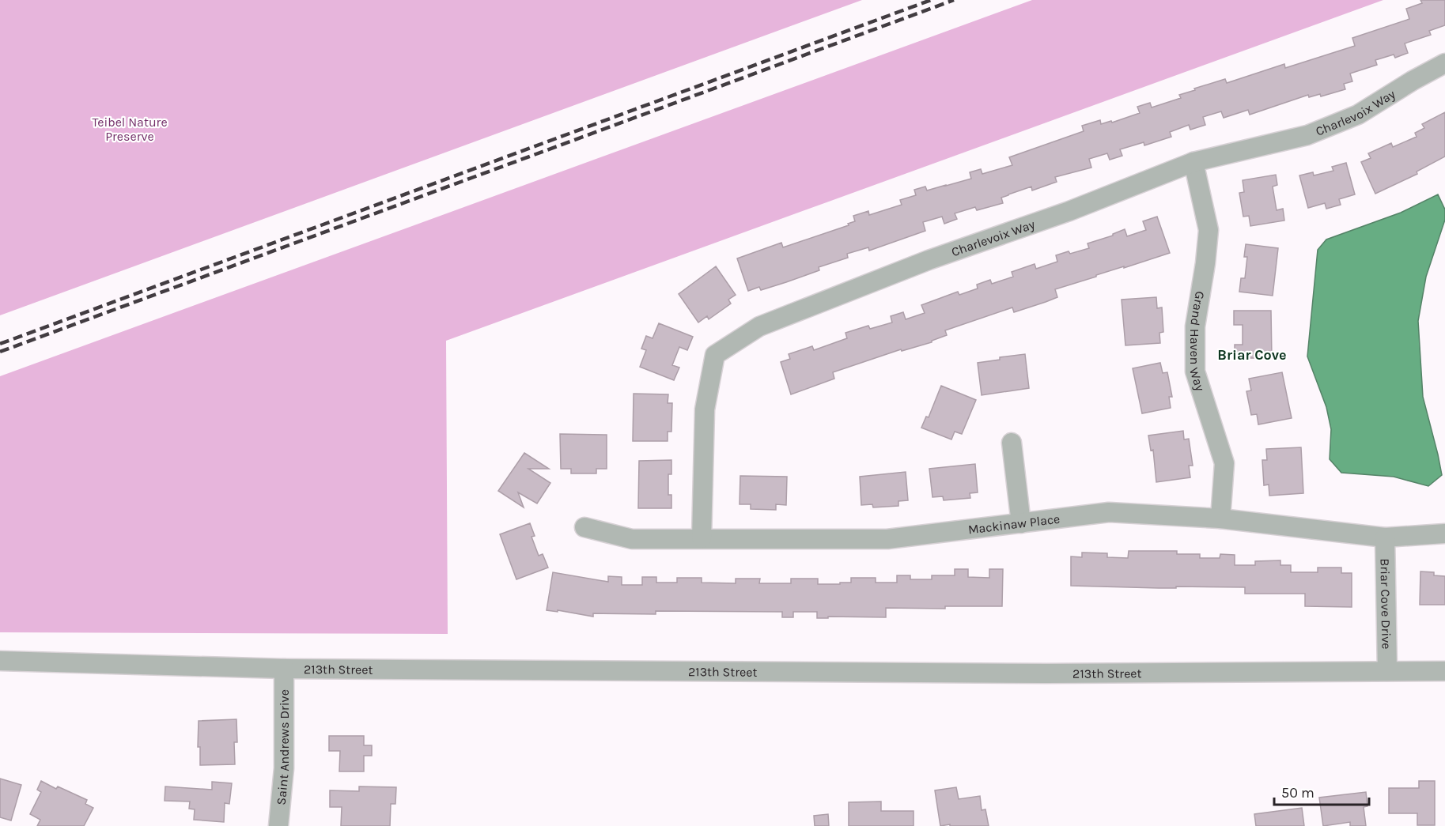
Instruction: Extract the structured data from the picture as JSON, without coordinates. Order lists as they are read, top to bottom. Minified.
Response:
{"streets":{"street":["Charlevoix Way","Grand Haven Way","Mackinaw Place","Briar Cove Drive","213th Street","Saint Andrews Drive"]},"crossings":[["Charlevoix Way","Grand Haven Way"],["Charlevoix Way","Mackinaw Place"],["Grand Haven Way","Mackinaw Place"],["Mackinaw Place","Briar Cove Drive"],["Briar Cove Drive","213th Street"],["213th Street","Saint Andrews Drive"]],"districts":["Briar Cove"],"parks":["Teibel Nature Preserve"],"scale_bar":"50 m"}
